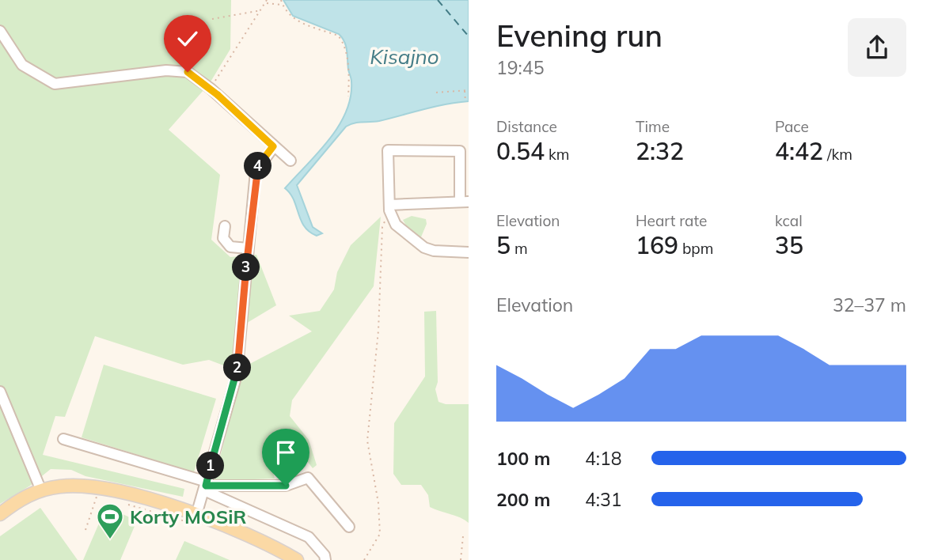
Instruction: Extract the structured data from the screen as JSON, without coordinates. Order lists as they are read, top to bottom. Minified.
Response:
{"water":["Kisajno"],"places":{"sports":["Korty MOSiR"]},"page":{"heading":["Evening run","19:45"],"stats":[["Distance","0.54 km"],["Time","2:32"],["Pace","4:42 /km"],["Elevation","5 m"],["Heart rate","169 bpm"],["kcal","35"]],"pins":["4","3","2","1"],"chart":["Elevation","32–37 m"],"list":[{"name":"100 m","note":"4:18"},{"name":"200 m","note":"4:31"}]}}
